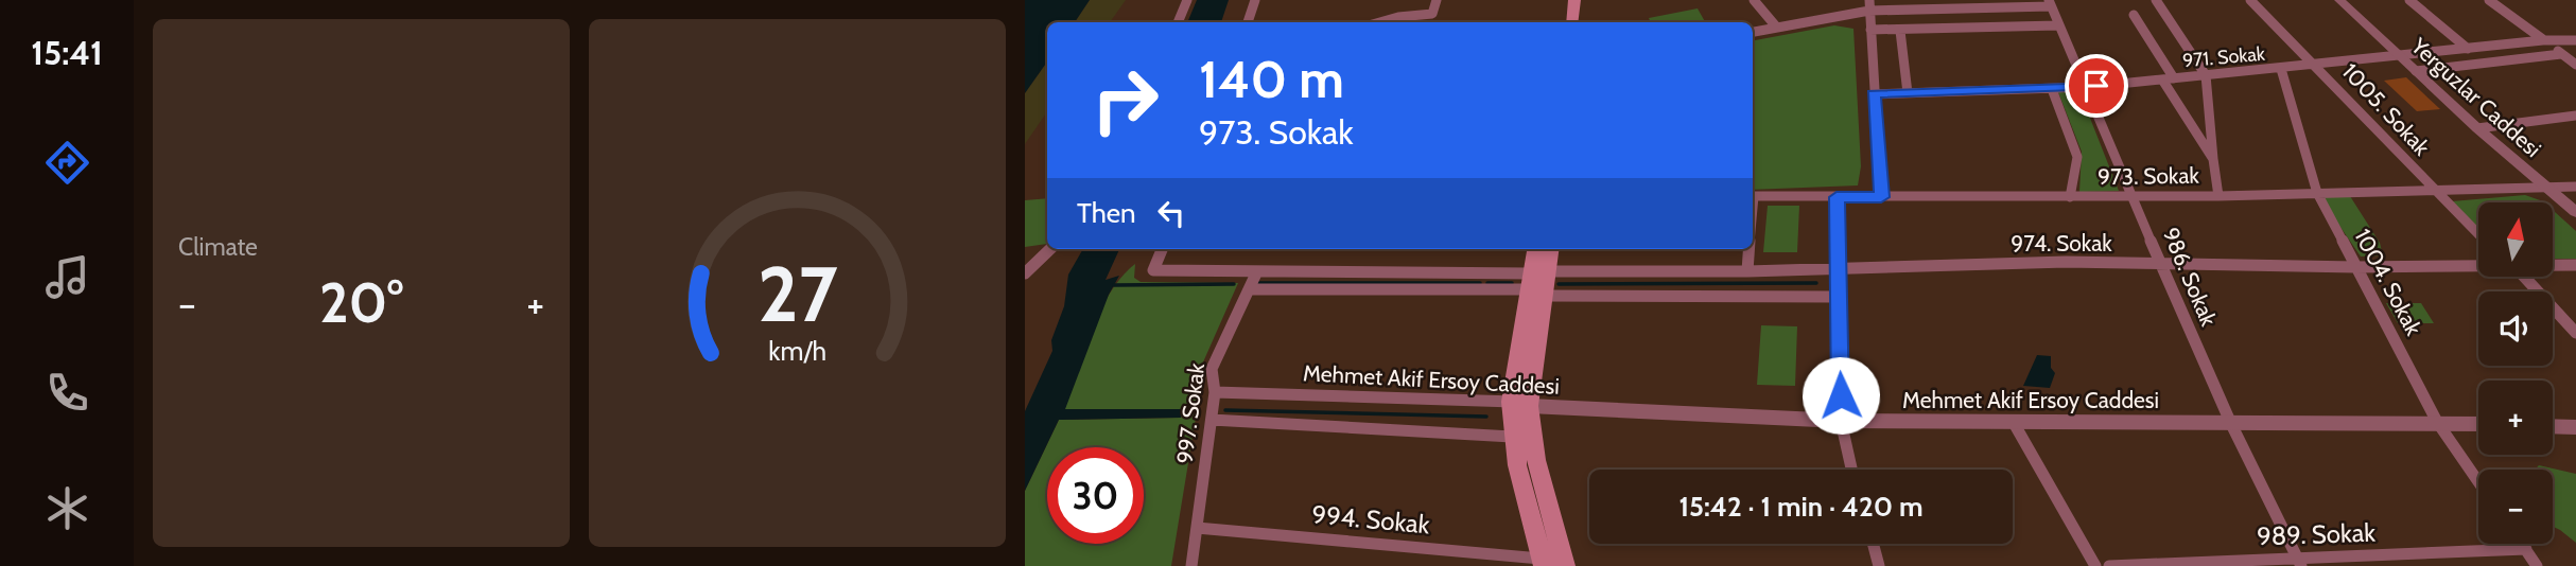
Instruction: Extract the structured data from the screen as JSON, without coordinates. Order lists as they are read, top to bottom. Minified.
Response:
{"streets":{"street":["971. Sokak","Yerguzlar Caddesi","1005. Sokak","973. Sokak","974. Sokak","986. Sokak","1004. Sokak","Mehmet Akif Ersoy Caddesi","997. Sokak","994. Sokak","989. Sokak"]},"crossings":[["971. Sokak","Yerguzlar Caddesi"],["971. Sokak","1005. Sokak"],["971. Sokak","986. Sokak"],["971. Sokak","1004. Sokak"],["Yerguzlar Caddesi","973. Sokak"],["1005. Sokak","973. Sokak"],["973. Sokak","986. Sokak"],["973. Sokak","1004. Sokak"],["974. Sokak","986. Sokak"],["974. Sokak","1004. Sokak"],["974. Sokak","997. Sokak"],["986. Sokak","Mehmet Akif Ersoy Caddesi"],["986. Sokak","989. Sokak"],["1004. Sokak","Mehmet Akif Ersoy Caddesi"],["Mehmet Akif Ersoy Caddesi","997. Sokak"],["997. Sokak","994. Sokak"]],"north":"top","page":{"tabs":"15:41","tile":"Climate","turn":["140 m","973. Sokak"],"then":"Then","map_buttons":["+","−"],"heat":["−","20°","+"],"limit":"30","trip":"15:42 · 1 min · 420 m","gauge":["27","km/h"]}}
